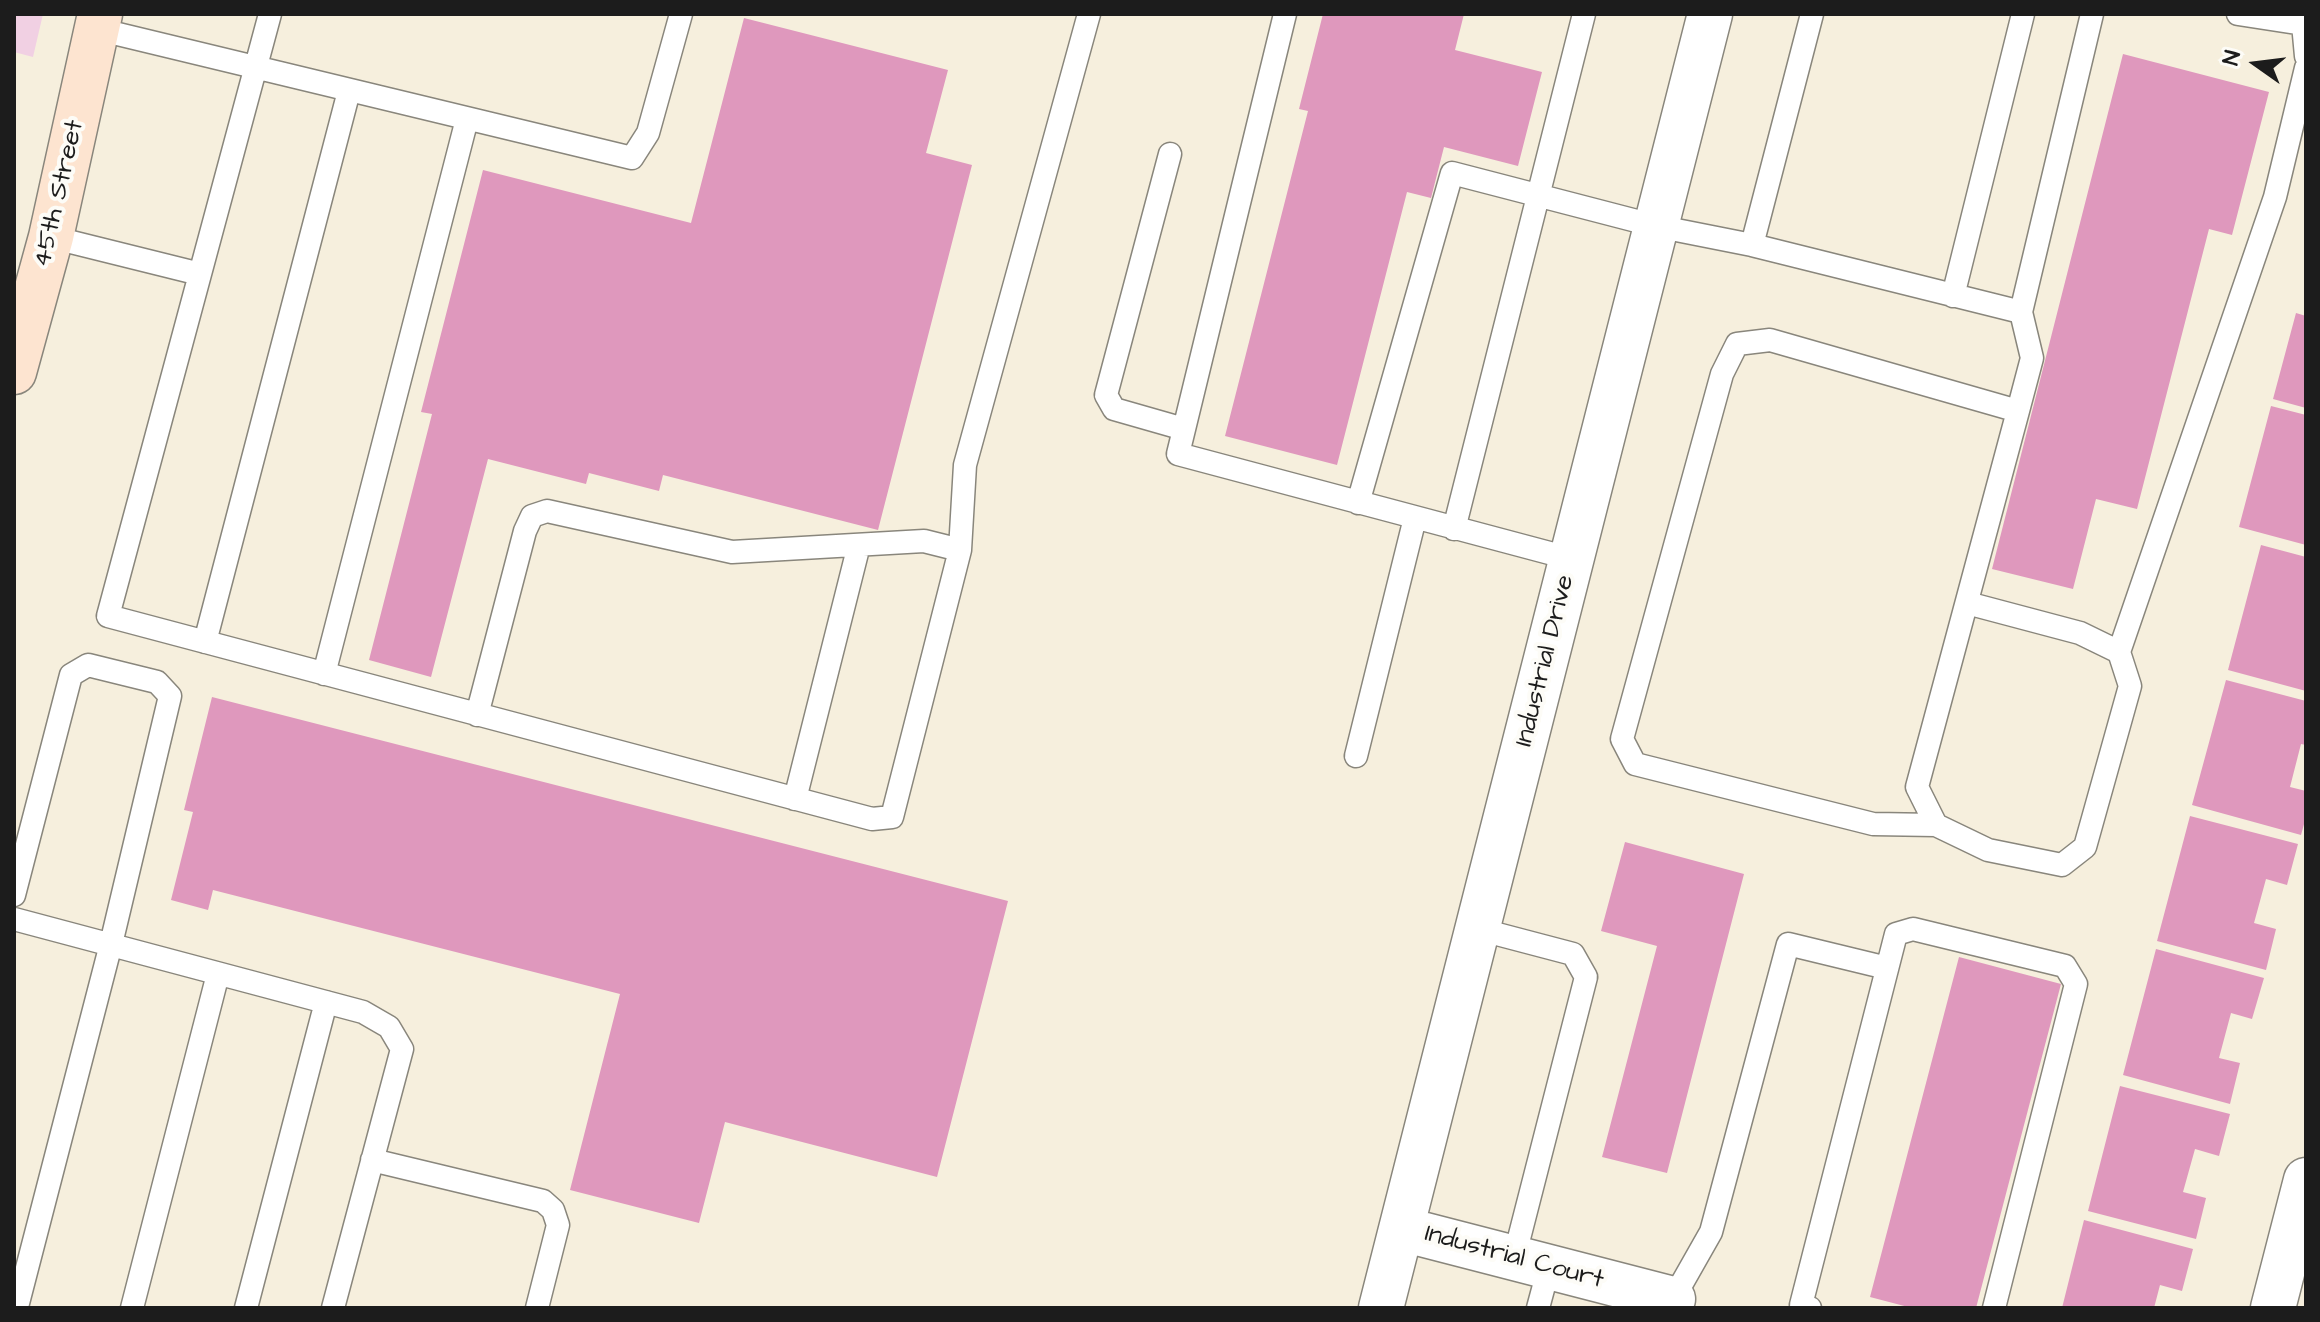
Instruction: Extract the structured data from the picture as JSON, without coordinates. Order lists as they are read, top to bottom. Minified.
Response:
{"streets":{"main road":["45th Street"],"street":["Industrial Drive","Industrial Court"]},"crossings":[["Industrial Drive","Industrial Court"]],"north":"left"}
